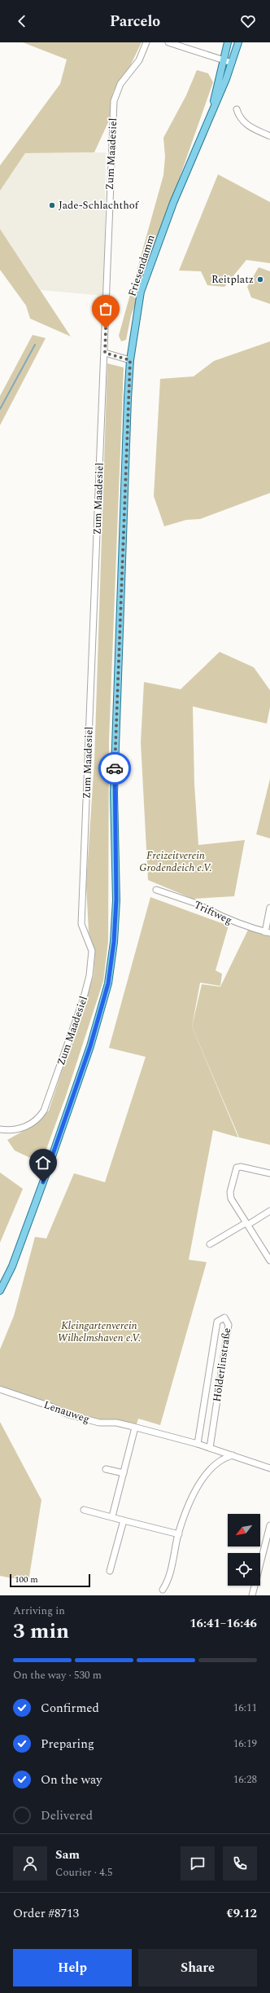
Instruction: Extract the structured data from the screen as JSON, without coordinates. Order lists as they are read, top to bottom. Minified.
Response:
{"streets":{"main road":["Friesendamm"],"street":["Zum Maadesiel","Triftweg","Hölderlinstraße","Lenauweg"]},"crossings":[["Hölderlinstraße","Lenauweg"]],"parks":["Freizeitverein Grodendeich e.V.","Kleingartenverein Wilhelmshaven e.V."],"places":["Jade-Schlachthof","Reitplatz"],"scale_bar":"100 m","north":"bottom left","page":{"header":"Parcelo","scale":"100 m","heading":["3 min","Arriving in","16:41–16:46"],"panel":["Sam","Courier · 4.5","Order #8713","€9.12"],"bar":"On the way · 530 m","list":[["Confirmed","16:11"],["Preparing","16:19"],["On the way","16:28"],"Delivered"],"buttons":["Help","Share"]}}
